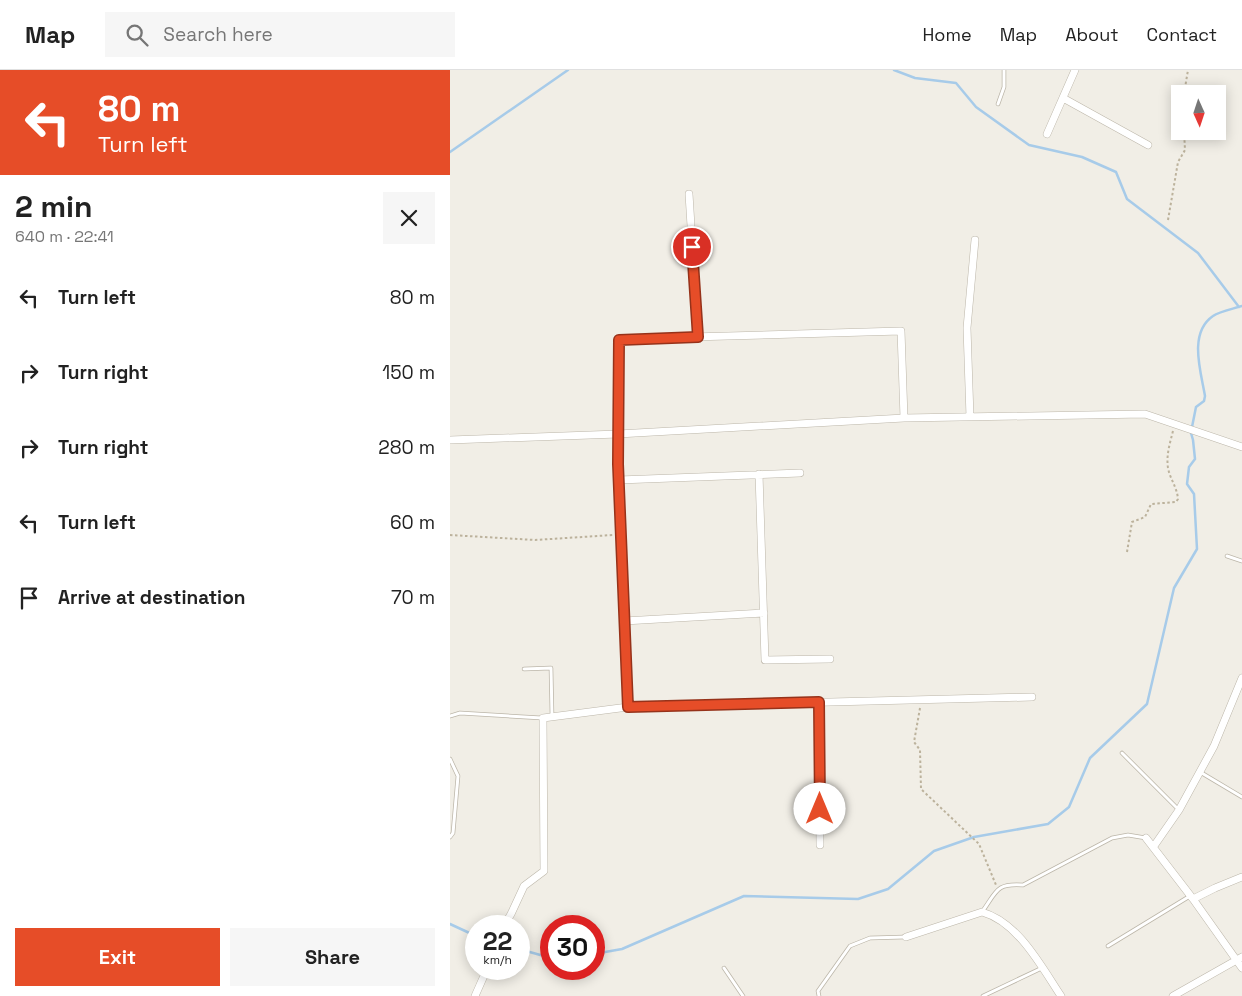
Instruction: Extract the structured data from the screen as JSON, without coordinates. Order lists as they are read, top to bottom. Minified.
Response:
{"north":"bottom","page":{"header":"Map","search":"Search here","nav":["Home","Map","About","Contact"],"turn":["80 m","Turn left"],"heading":["2 min","640 m · 22:41"],"list":[{"name":"Turn left","value":"80 m"},{"name":"Turn right","value":"150 m"},{"name":"Turn right","value":"280 m"},{"name":"Turn left","value":"60 m"},{"name":"Arrive at destination","value":"70 m"}],"speed":"22 km/h","limit":"30","buttons":["Exit","Share"]}}
